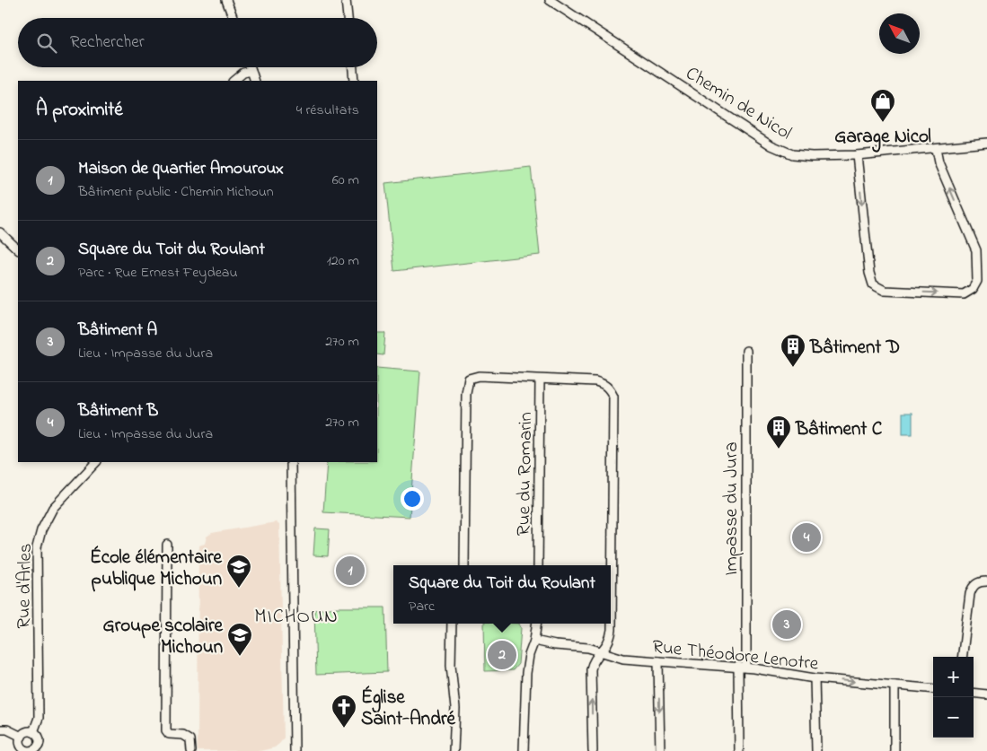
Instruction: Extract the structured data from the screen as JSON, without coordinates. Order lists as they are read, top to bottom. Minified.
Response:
{"streets":{"street":["Chemin de Nicol","Rue du Romarin","Impasse du Jura","Rue d'Arles","Rue Théodore Lenotre"]},"crossings":[["Impasse du Jura","Rue Théodore Lenotre"]],"districts":["MICHOUN"],"places":{"shop":["Garage Nicol"],"building":["Bâtiment D","Bâtiment C"],"school or university":["École élémentaire publique Michoun","Groupe scolaire Michoun"],"church":["Église Saint-André"]},"north":"top left","page":{"search":"Rechercher","heading":["À proximité","4 résultats"],"list":[{"mark":"1","name":"Maison de quartier Amouroux","note":"Bâtiment public · Chemin Michoun","value":"60 m"},{"mark":"2","name":"Square du Toit du Roulant","note":"Parc · Rue Ernest Feydeau","value":"120 m"},{"mark":"3","name":"Bâtiment A","note":"Lieu · Impasse du Jura","value":"270 m"},{"mark":"4","name":"Bâtiment B","note":"Lieu · Impasse du Jura","value":"270 m"}],"pins":["4","1","3","2"],"popup":["Square du Toit du Roulant","Parc"],"map_buttons":["+","−"]}}
